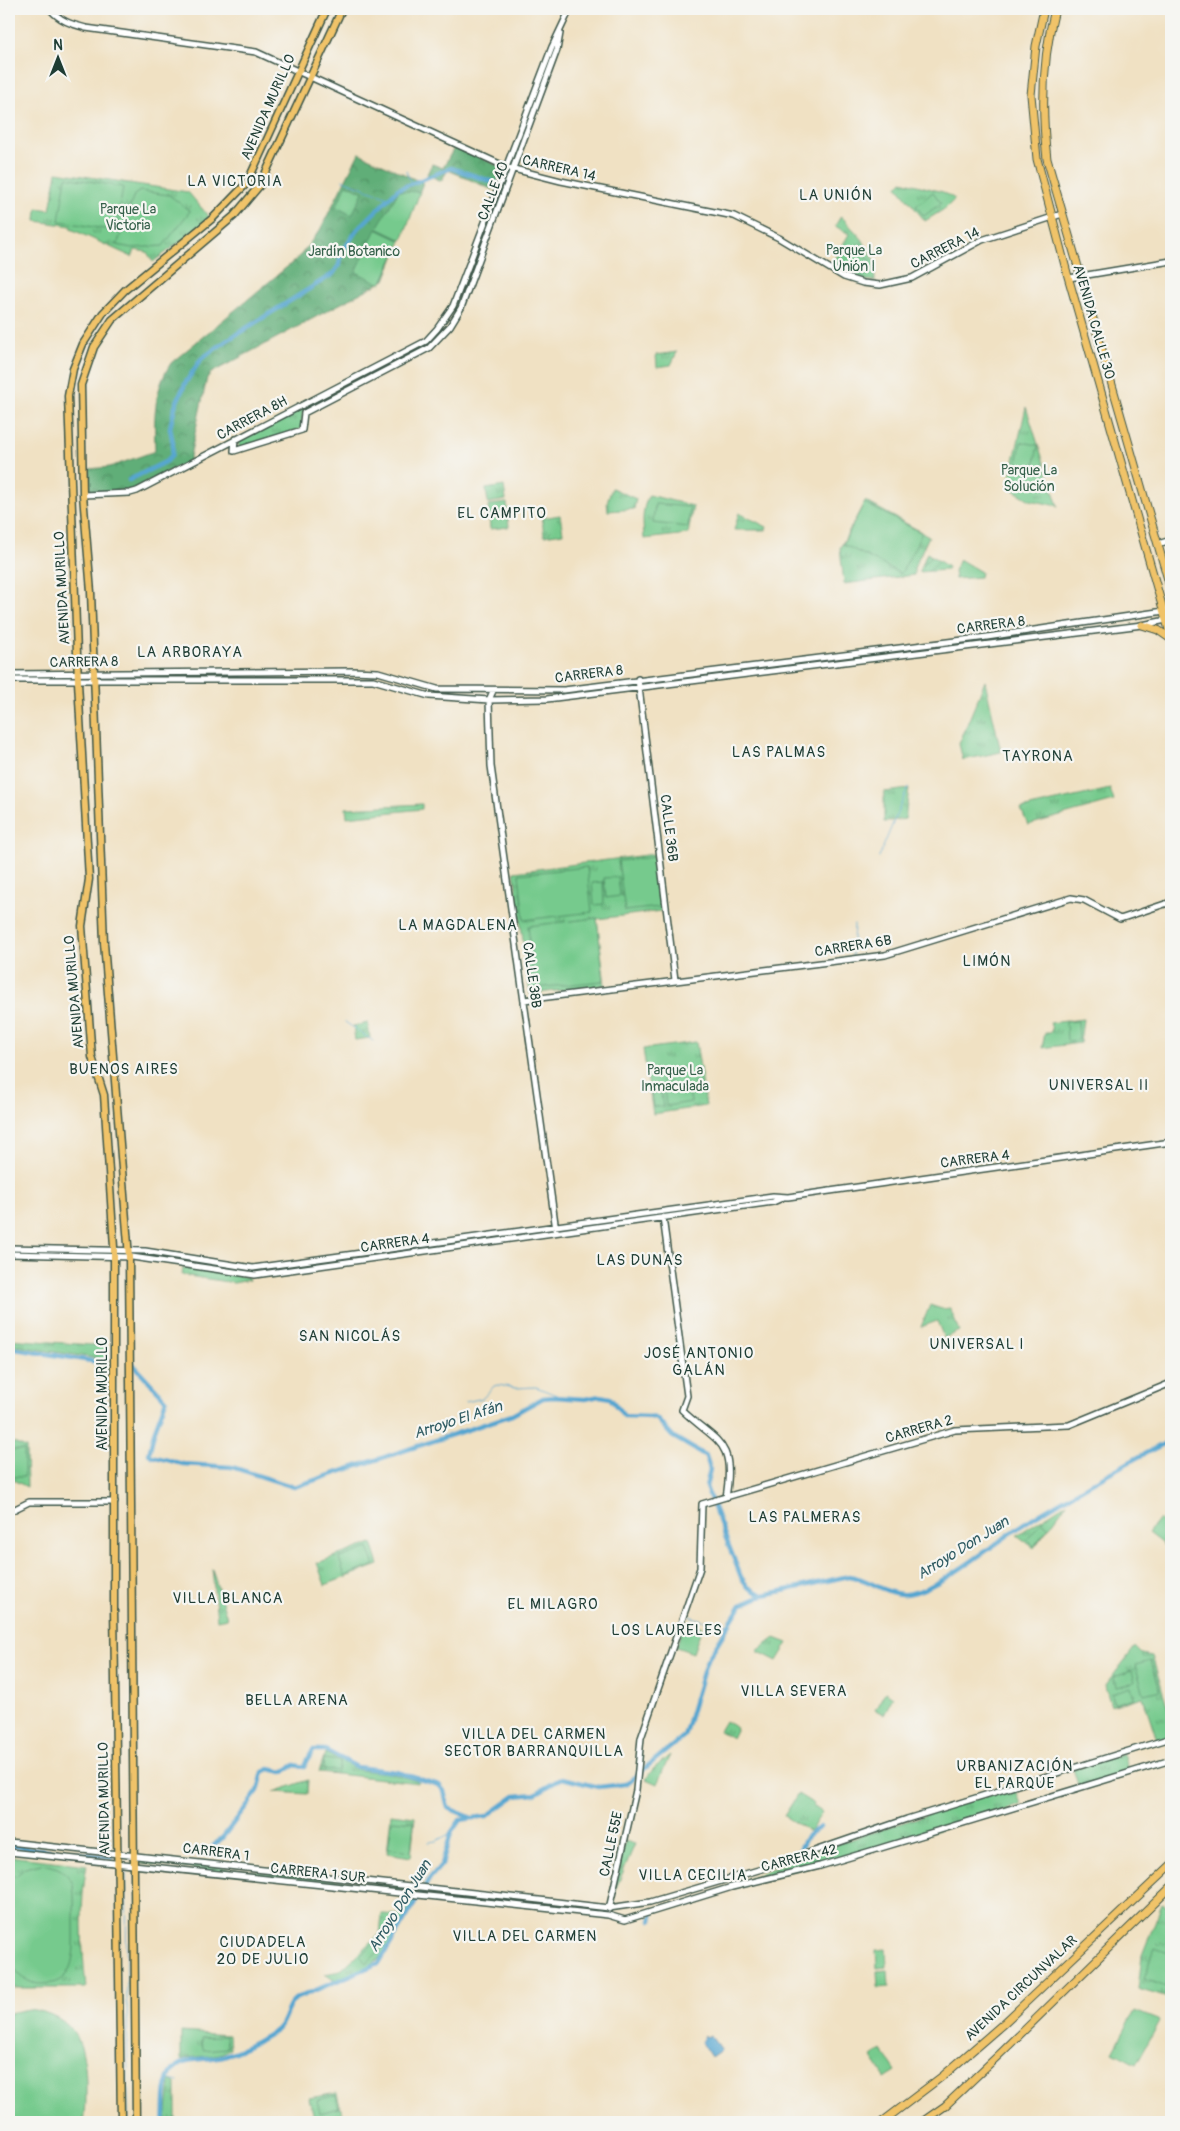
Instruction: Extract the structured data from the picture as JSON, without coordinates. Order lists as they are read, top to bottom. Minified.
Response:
{"streets":{"highway":["AVENIDA CALLE 30","AVENIDA CIRCUNVALAR"],"main road":["AVENIDA MURILLO"],"street":["CARRERA 14","CALLE 40","CARRERA 8H","CARRERA 8","CALLE 36B","CARRERA 6B","CALLE 38B","CARRERA 4","CARRERA 2","CALLE 55E","CARRERA 1","CARRERA 42","CARRERA 1 SUR"]},"crossings":[["AVENIDA MURILLO","CARRERA 14"],["AVENIDA MURILLO","CARRERA 8H"],["AVENIDA MURILLO","CARRERA 8"],["AVENIDA MURILLO","CARRERA 4"],["AVENIDA MURILLO","CARRERA 1"],["AVENIDA MURILLO","CARRERA 1 SUR"],["CARRERA 14","CALLE 40"],["CARRERA 14","AVENIDA CALLE 30"],["CALLE 40","CARRERA 8H"],["AVENIDA CALLE 30","CARRERA 8"],["CARRERA 8","CALLE 36B"],["CARRERA 8","CALLE 38B"],["CALLE 36B","CARRERA 6B"],["CARRERA 6B","CALLE 38B"],["CALLE 38B","CARRERA 4"],["CARRERA 2","CALLE 55E"],["CALLE 55E","CARRERA 42"],["CARRERA 1","CARRERA 42"],["CARRERA 42","CARRERA 1 SUR"]],"districts":["LA VICTORIA","LA UNIÓN","EL CAMPITO","LA ARBORAYA","LAS PALMAS","TAYRONA","LA MAGDALENA","LIMÓN","BUENOS AIRES","UNIVERSAL II","LAS DUNAS","SAN NICOLÁS","UNIVERSAL I","JOSÉ ANTONIO GALÁN","LAS PALMERAS","VILLA BLANCA","EL MILAGRO","LOS LAURELES","VILLA SEVERA","BELLA ARENA","VILLA DEL CARMEN SECTOR BARRANQUILLA","URBANIZACIÓN EL PARQUE","VILLA CECILIA","VILLA DEL CARMEN","CIUDADELA 20 DE JULIO"],"water":["Arroyo El Afán","Arroyo Don Juan"],"parks":["Parque La Victoria","Parque La Unión I","Jardín Botanico","Parque La Solución","Parque La Inmaculada"],"north":"top"}
